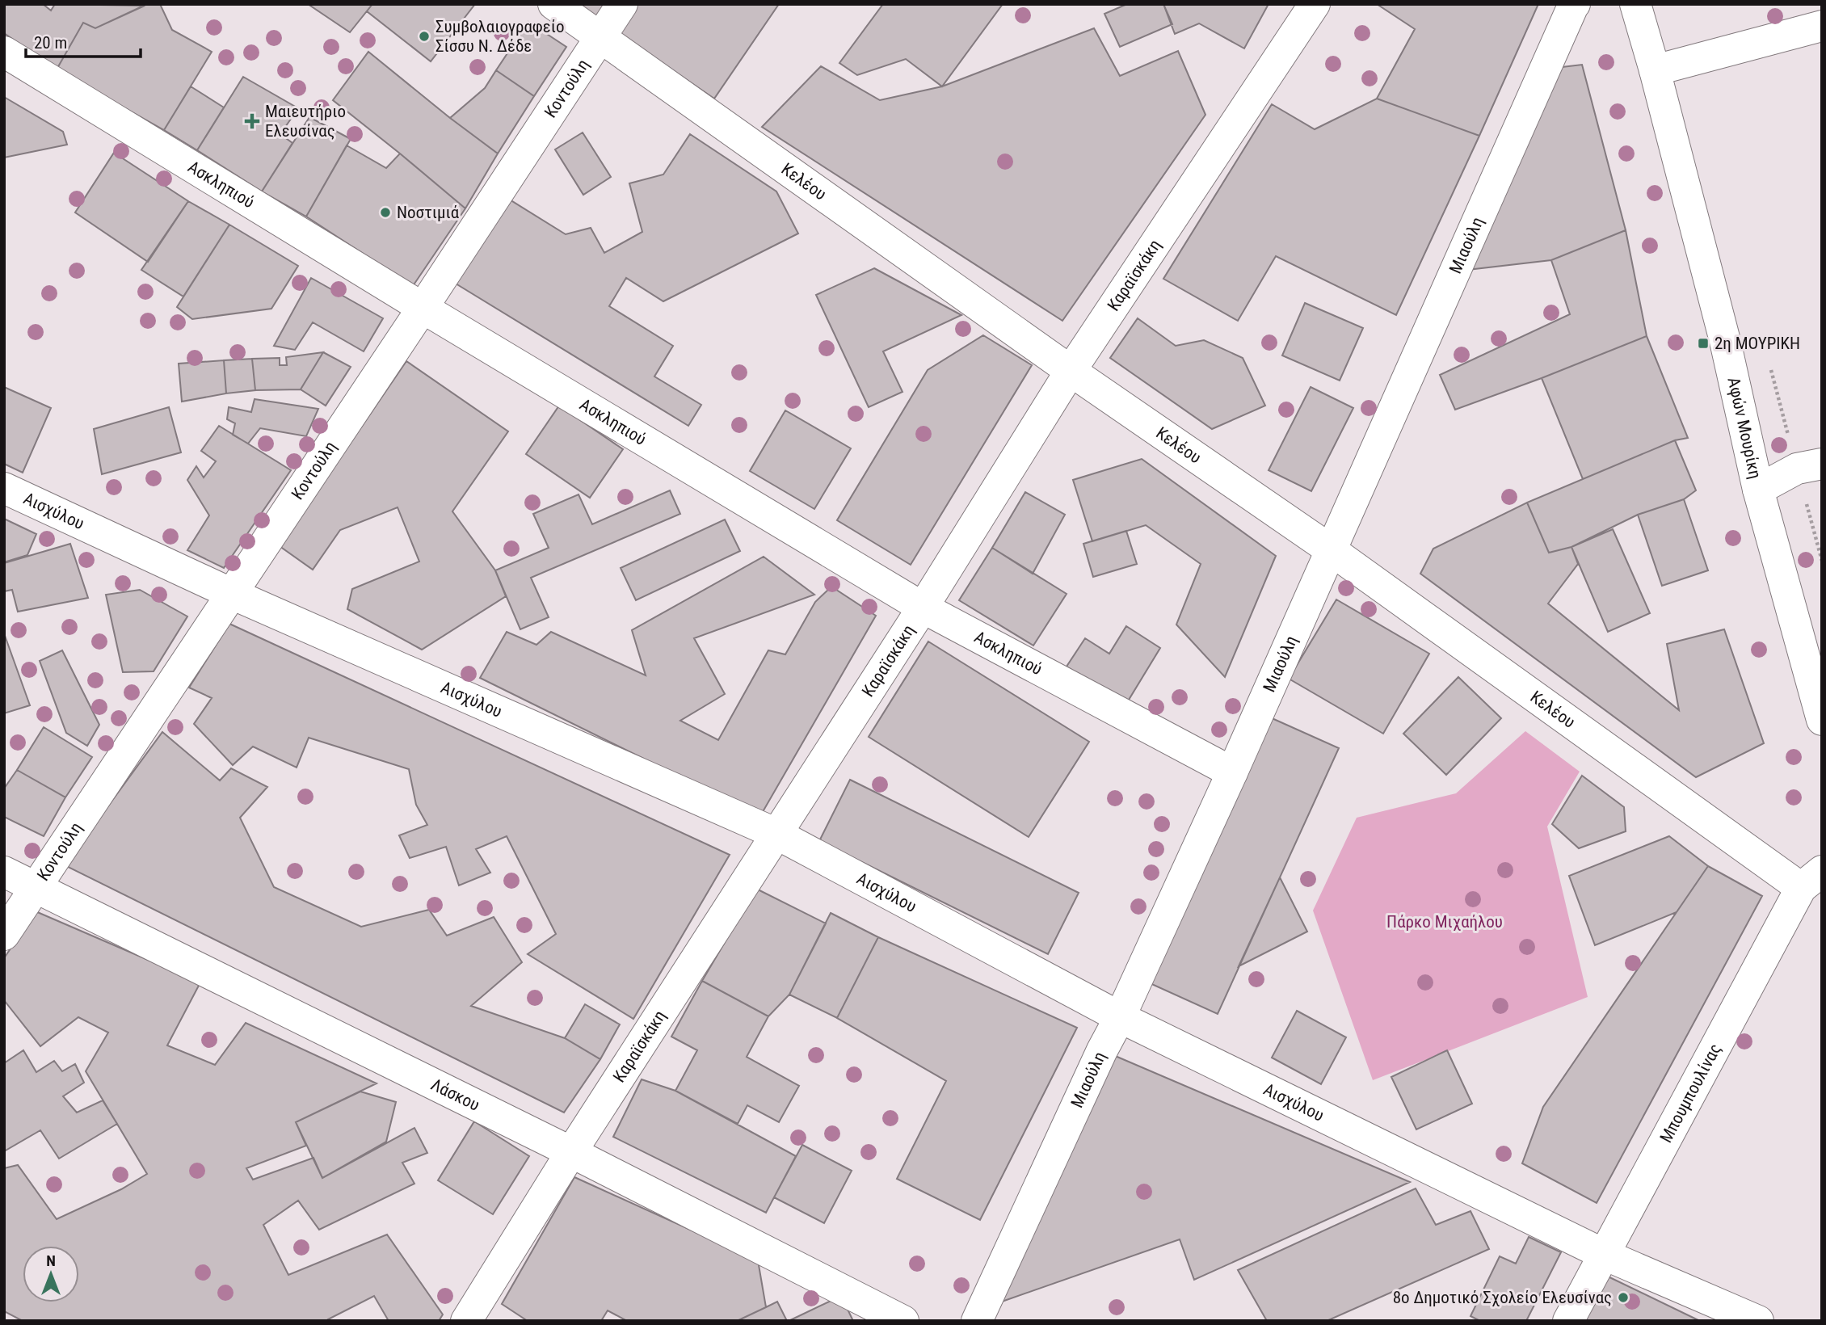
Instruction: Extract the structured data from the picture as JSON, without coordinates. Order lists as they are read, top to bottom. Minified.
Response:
{"streets":{"street":["Κοντούλη","Κελέου","Ασκληπιού","Μιαούλη","Καραϊσκάκη","Αφών Μουρίκη","Αισχύλου","Μπουμπουλίνας","Λάσκου"]},"crossings":[["Κοντούλη","Κελέου"],["Κοντούλη","Ασκληπιού"],["Κοντούλη","Αισχύλου"],["Κοντούλη","Λάσκου"],["Κελέου","Μιαούλη"],["Κελέου","Καραϊσκάκη"],["Κελέου","Μπουμπουλίνας"],["Ασκληπιού","Μιαούλη"],["Ασκληπιού","Καραϊσκάκη"],["Μιαούλη","Αισχύλου"],["Καραϊσκάκη","Αισχύλου"],["Καραϊσκάκη","Λάσκου"],["Αισχύλου","Μπουμπουλίνας"]],"parks":["Πάρκο Μιχαήλου"],"places":{"other":["Συμβολαιογραφείο Σίσσυ Ν. Δέδε","Νοστιμιά","8ο Δημοτικό Σχολείο Ελευσίνας"],"health":["Μαιευτήριο Ελευσίνας"],"transit":["2η ΜΟΥΡΙΚΗ"]},"scale_bar":"20 m","north":"top"}
